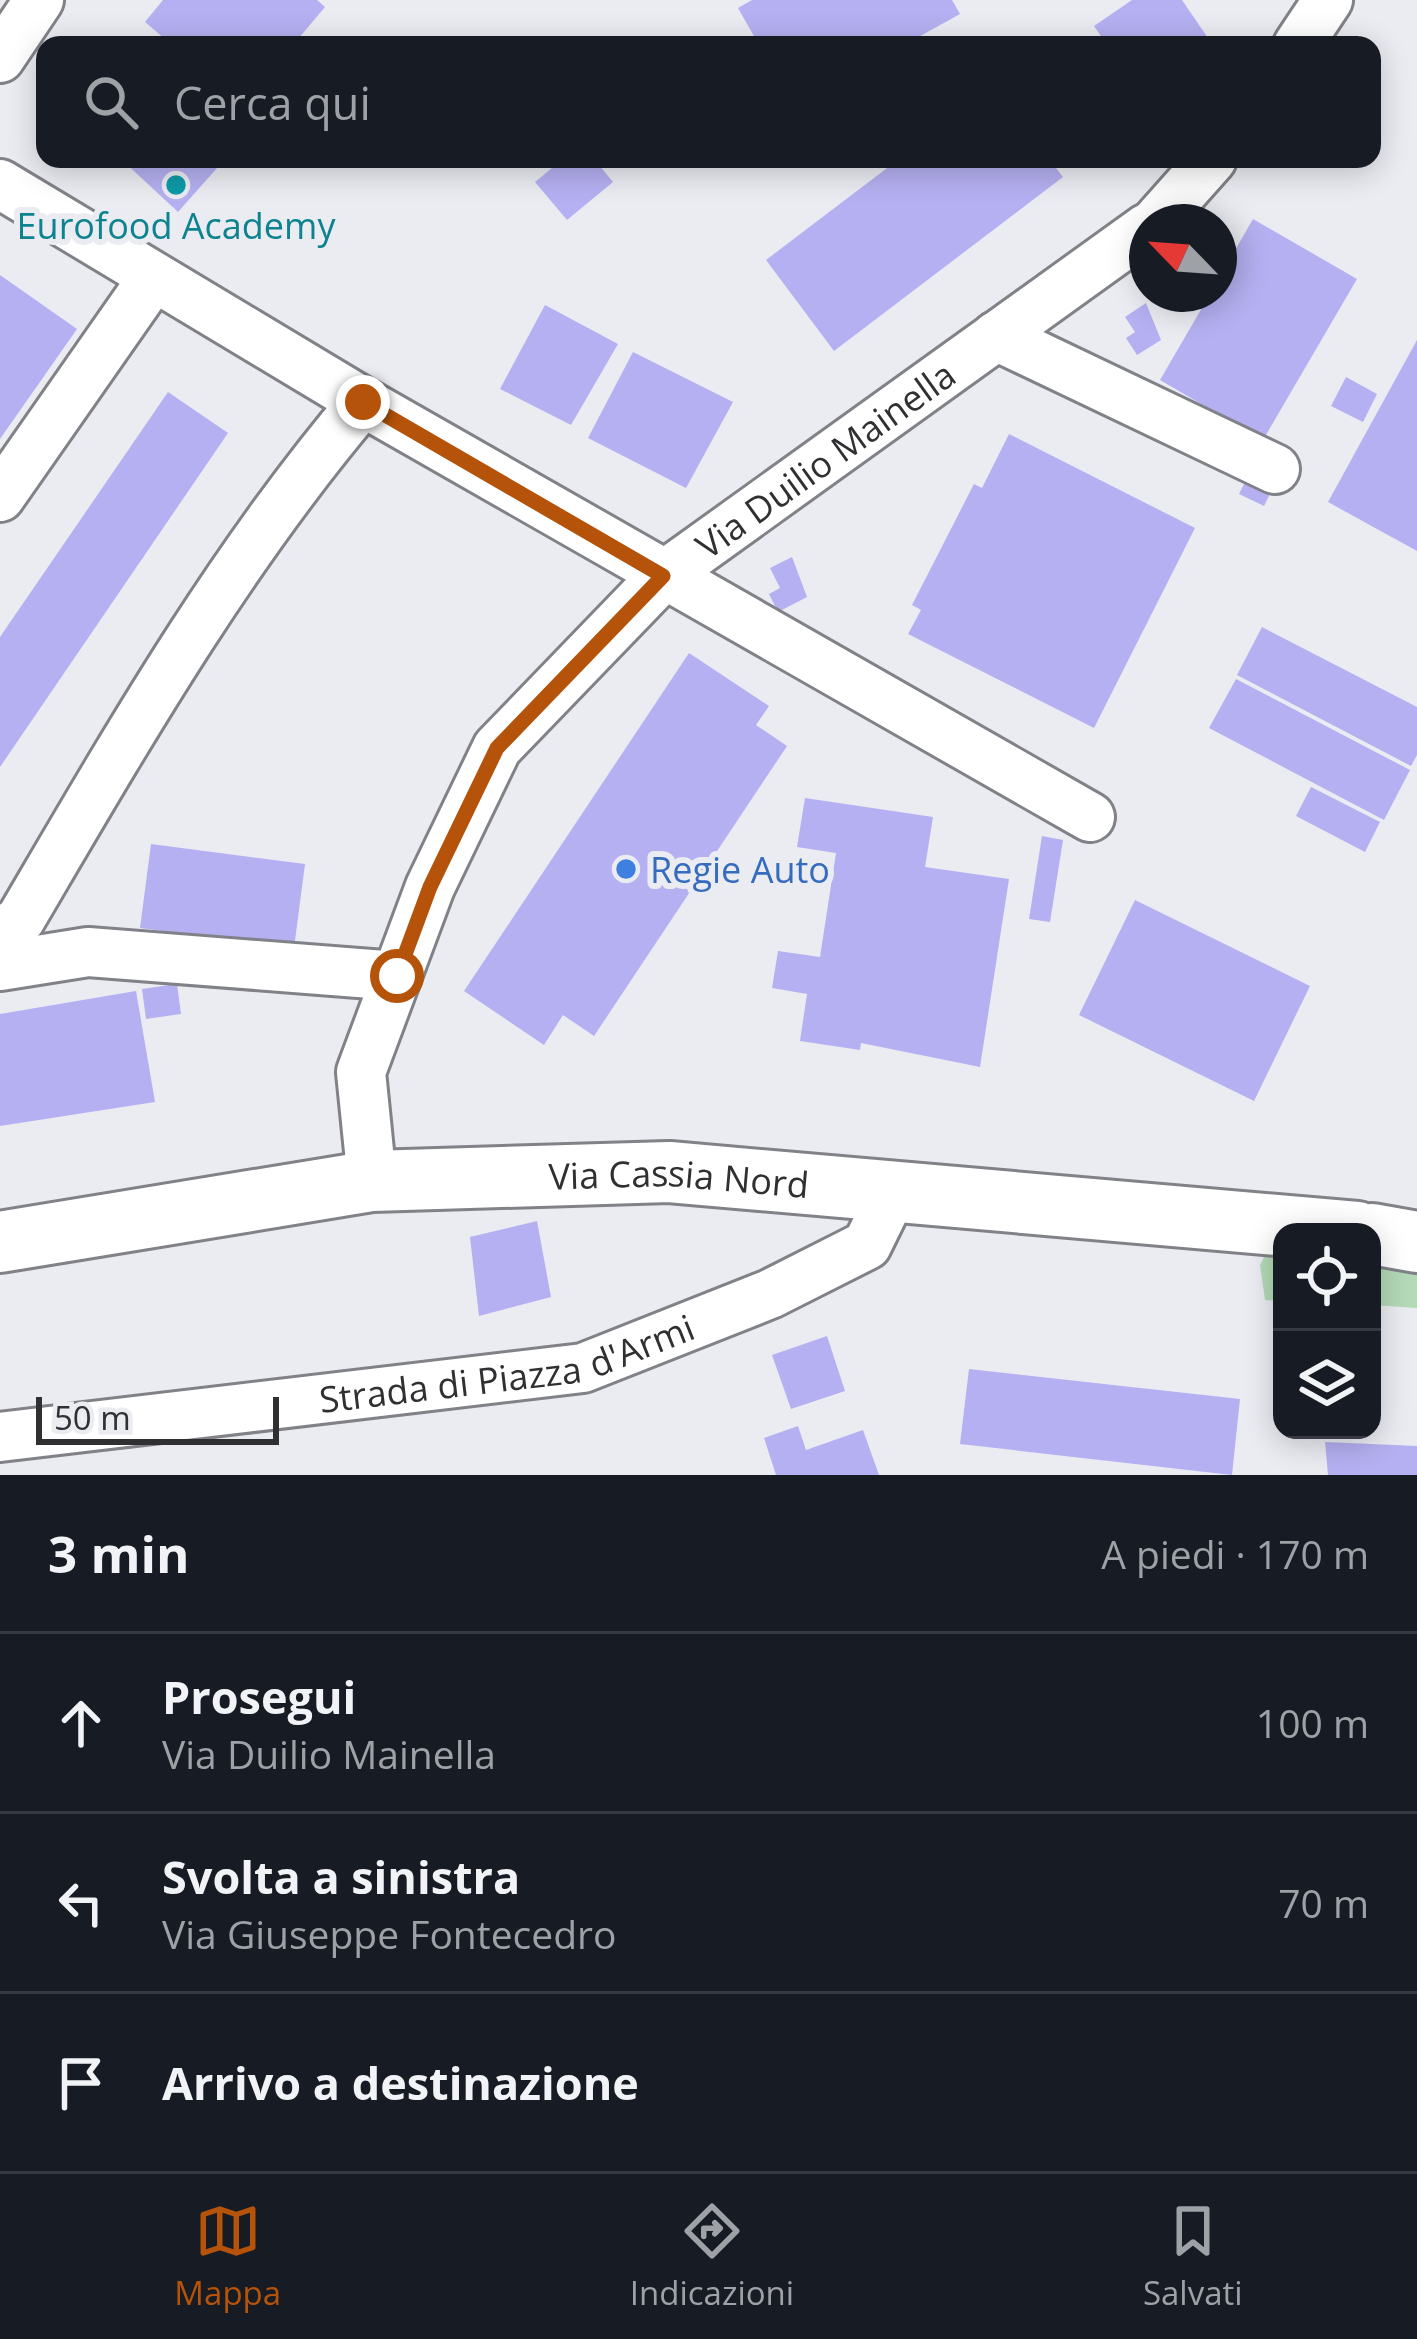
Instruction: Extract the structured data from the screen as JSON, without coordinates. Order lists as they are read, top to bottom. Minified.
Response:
{"streets":{"main road":["Via Cassia Nord"],"street":["Via Duilio Mainella","Strada di Piazza d'Armi"]},"crossings":[["Via Duilio Mainella","Via Cassia Nord"],["Via Cassia Nord","Strada di Piazza d'Armi"]],"places":["Eurofood Academy","Regie Auto"],"scale_bar":"50 m","north":"top left","page":{"search":"Cerca qui","scale":"50 m","heading":["3 min","A piedi · 170 m"],"list":[["Prosegui","Via Duilio Mainella","100 m"],["Svolta a sinistra","Via Giuseppe Fontecedro","70 m"],"Arrivo a destinazione"],"nav":["Mappa","Indicazioni","Salvati"]}}
